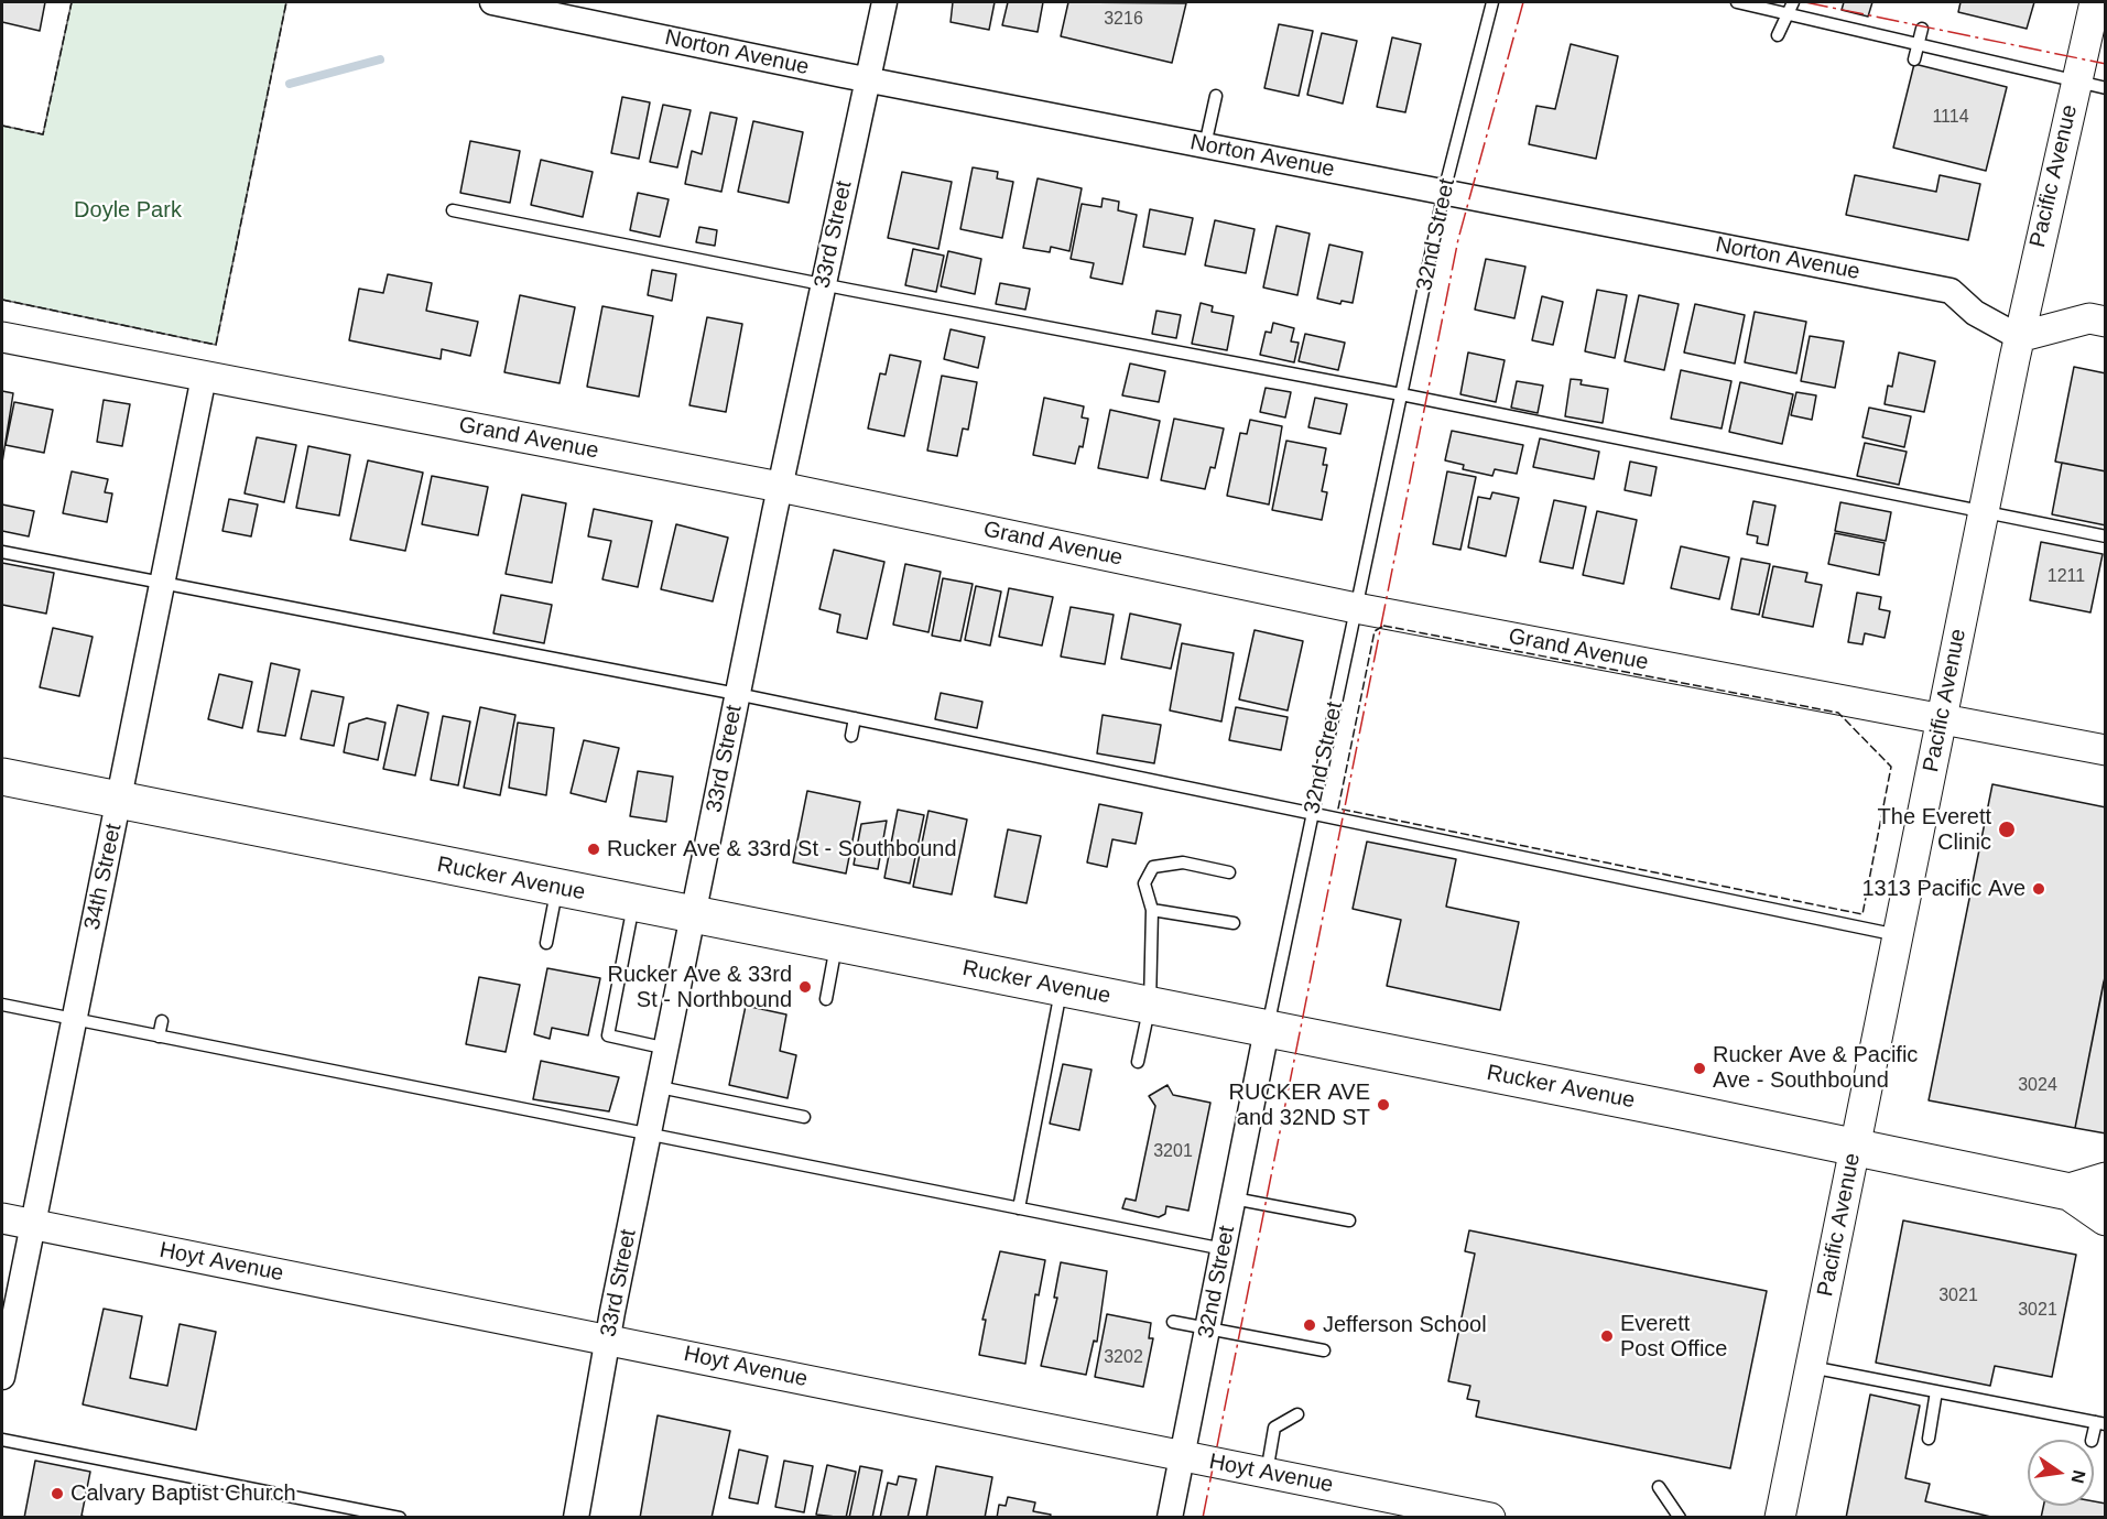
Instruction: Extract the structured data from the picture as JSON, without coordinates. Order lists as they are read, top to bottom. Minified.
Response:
{"streets":{"main road":["Rucker Avenue"],"street":["Norton Avenue","Pacific Avenue","33rd Street","32nd Street","Grand Avenue","34th Street","Hoyt Avenue"]},"crossings":[["Norton Avenue","Pacific Avenue"],["Norton Avenue","33rd Street"],["Norton Avenue","32nd Street"],["Pacific Avenue","Grand Avenue"],["Pacific Avenue","Rucker Avenue"],["33rd Street","Grand Avenue"],["33rd Street","Rucker Avenue"],["33rd Street","Hoyt Avenue"],["32nd Street","Grand Avenue"],["32nd Street","Rucker Avenue"],["32nd Street","Hoyt Avenue"],["Grand Avenue","34th Street"],["34th Street","Rucker Avenue"],["34th Street","Hoyt Avenue"]],"parks":["Doyle Park"],"places":["The Everett Clinic","Rucker Ave & 33rd St - Southbound","1313 Pacific Ave","Rucker Ave & 33rd St - Northbound","Rucker Ave & Pacific Ave - Southbound","RUCKER AVE and 32ND ST","Jefferson School","Everett Post Office","Calvary Baptist Church"],"house_numbers":["3216","1114","1211","3024","3201","3021","3021","3202"],"north":"right"}
